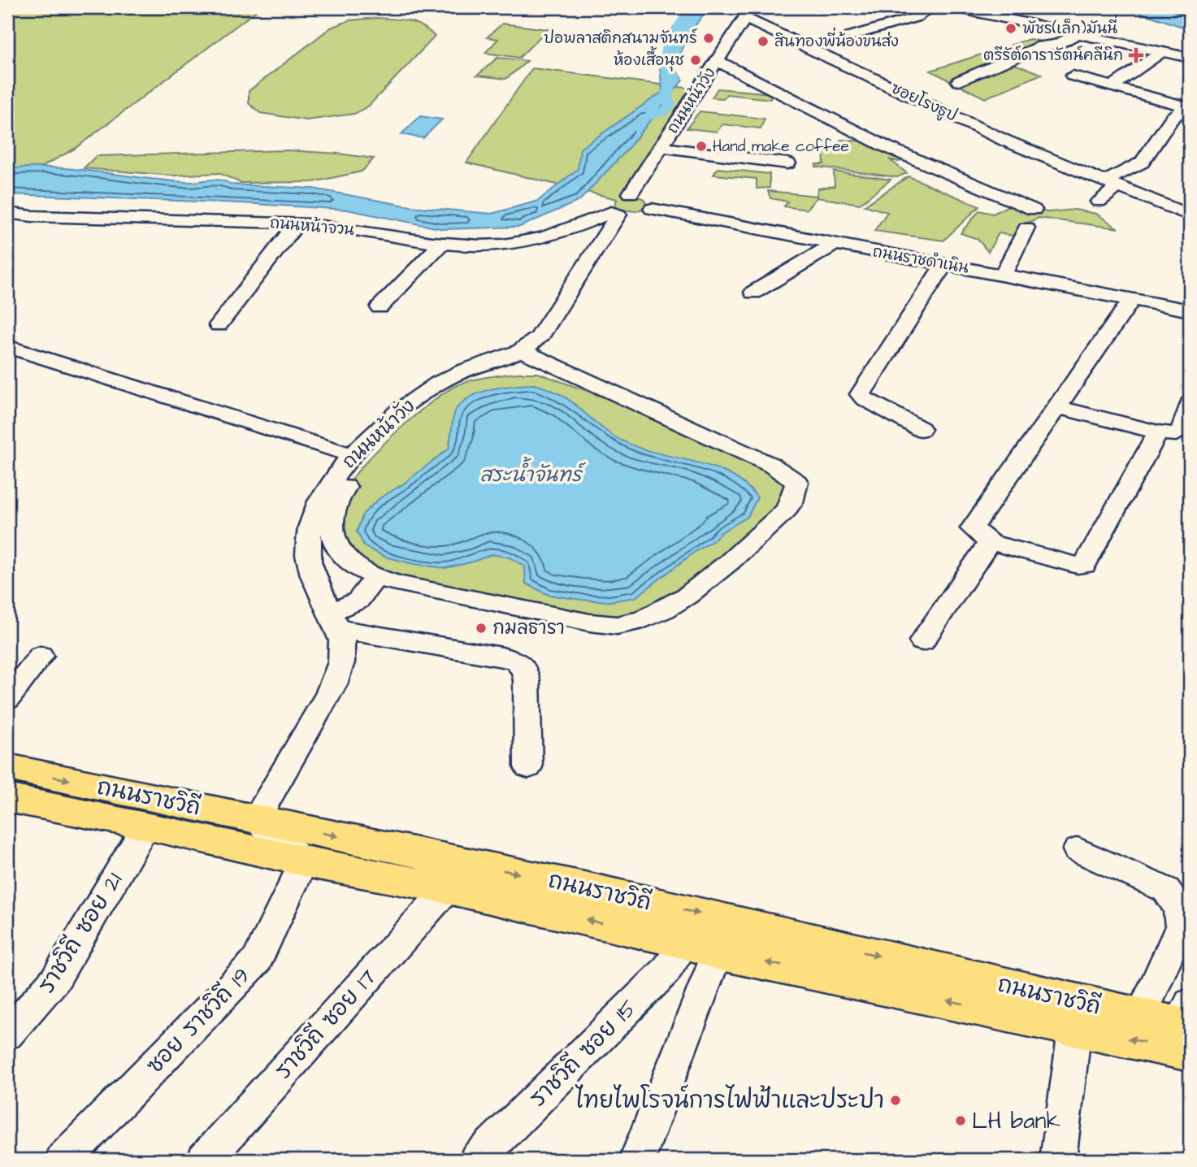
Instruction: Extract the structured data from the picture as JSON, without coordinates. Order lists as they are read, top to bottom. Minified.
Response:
{"streets":{"main road":["ถนนราชวิถี"],"street":["ถนนหน้าวัง","ซอยโรงธูป","ถนนหน้าจวน","ถนนราชดำเนิน","ราชวิถี ซอย 21","ซอย ราชวิถี 19","ราชวิถี ซอย 17","ราชวิถี ซอย 15"]},"crossings":[["ถนนหน้าวัง","ซอยโรงธูป"],["ถนนหน้าวัง","ถนนหน้าจวน"],["ถนนหน้าวัง","ถนนราชวิถี"],["ถนนราชวิถี","ราชวิถี ซอย 21"],["ถนนราชวิถี","ซอย ราชวิถี 19"],["ถนนราชวิถี","ราชวิถี ซอย 17"],["ถนนราชวิถี","ราชวิถี ซอย 15"]],"water":["สระน้ำจันทร์"],"places":{"other":["พัชร(เล็ก)มันนี่","ปอพลาสติกสนามจันทร์","สินทองพี่น้องขนส่ง","ห้องเสื้อนุช","Hand make coffee","กมลธารา","ไทยไพโรจน์การไฟฟ้าและประปา","LH bank"],"health":["ตรีรัต์ดารารัตน์คลีนิก"]}}
